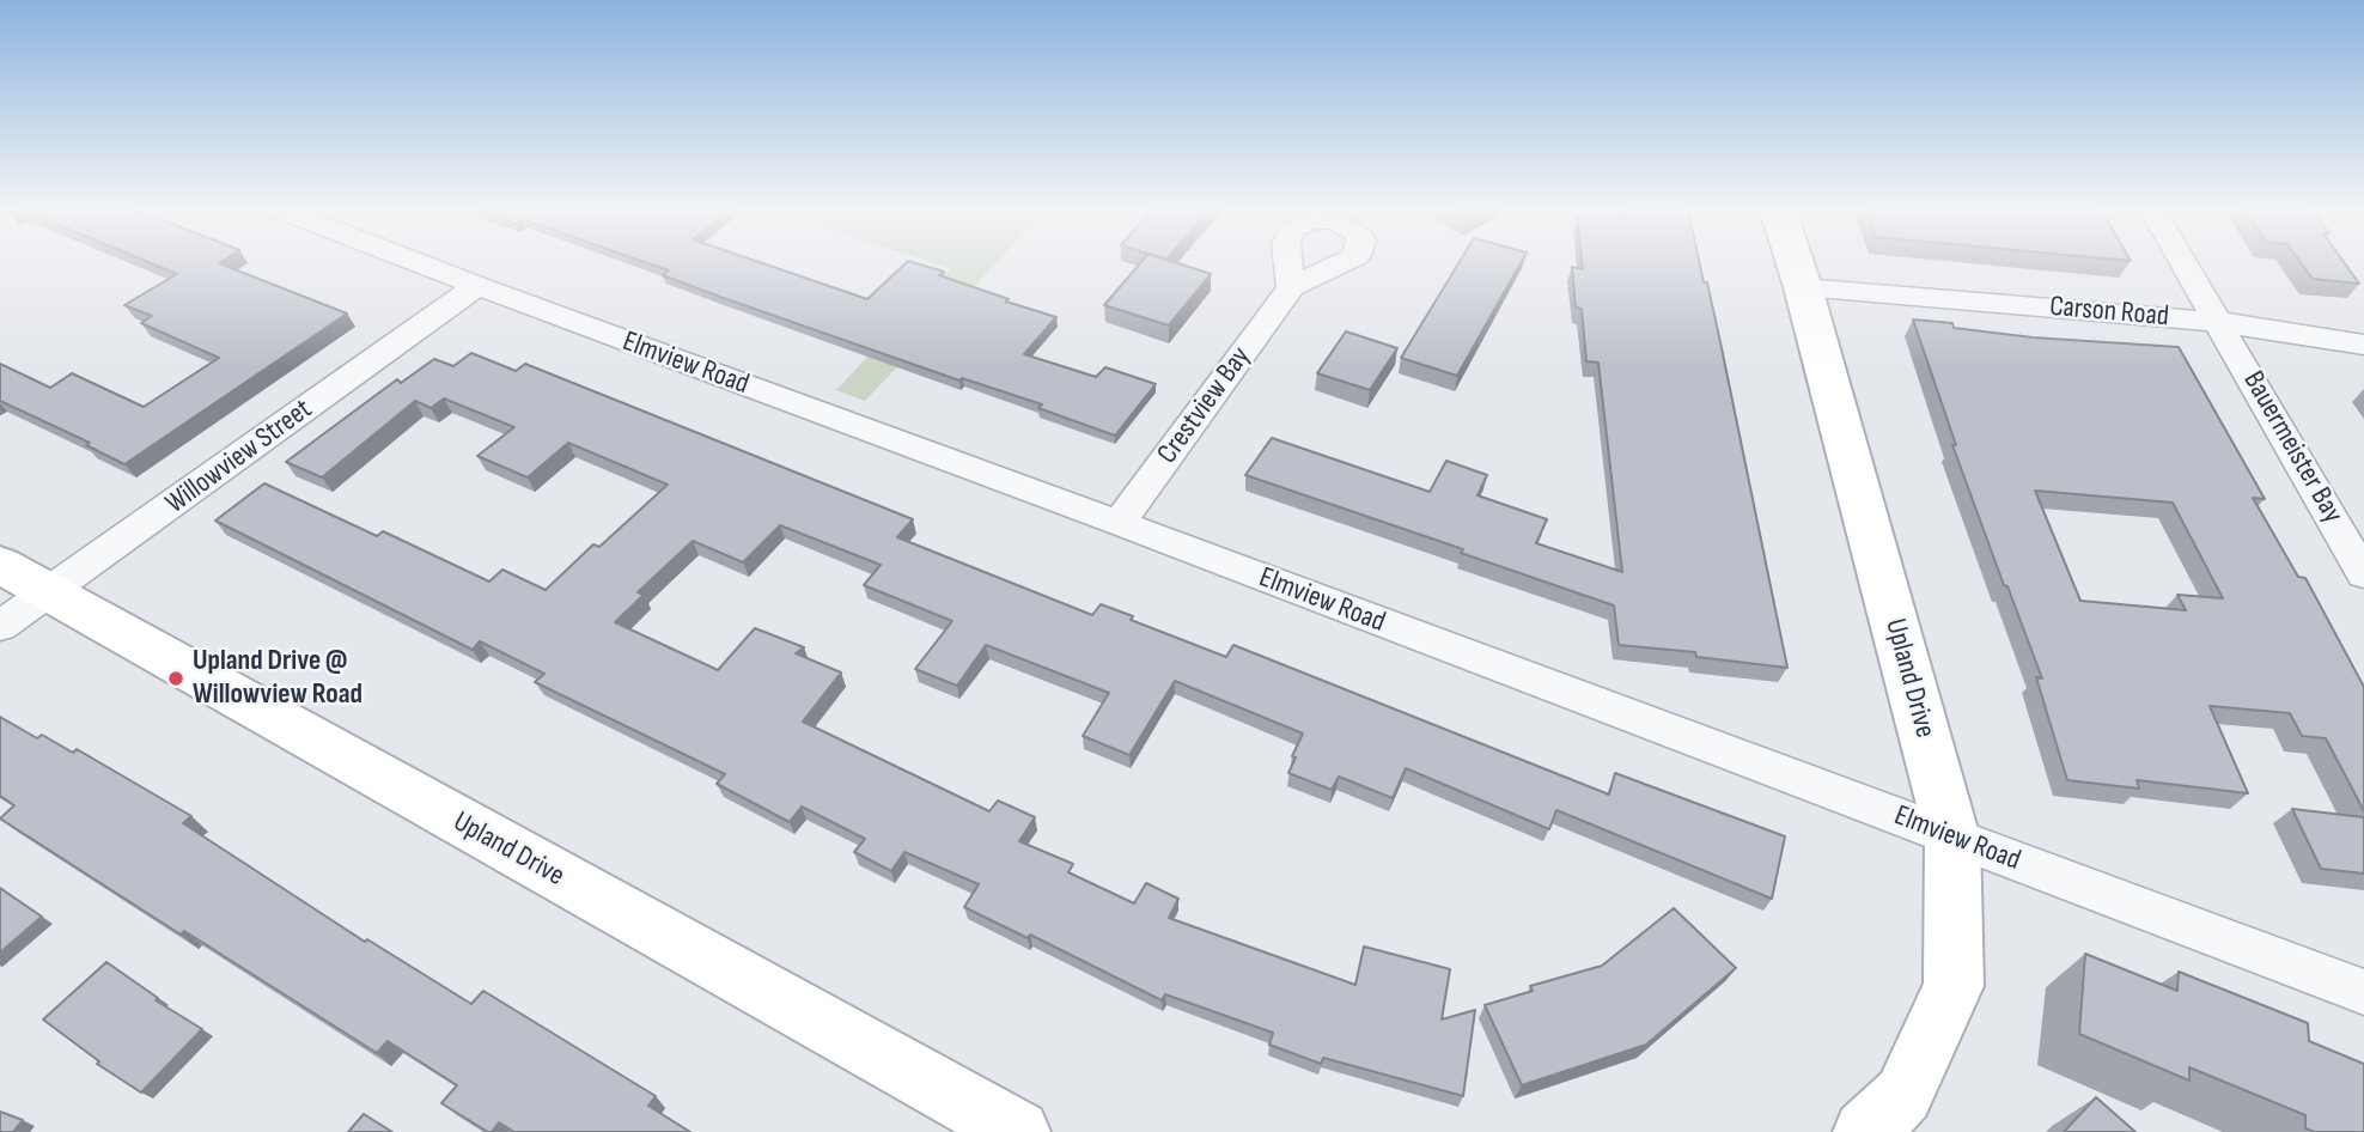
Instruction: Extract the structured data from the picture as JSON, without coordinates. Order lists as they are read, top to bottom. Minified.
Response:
{"streets":{"street":["Carson Road","Elmview Road","Crestview Bay","Bauermeister Bay","Willowview Street","Upland Drive"]},"crossings":[["Carson Road","Bauermeister Bay"],["Carson Road","Upland Drive"],["Elmview Road","Crestview Bay"],["Elmview Road","Willowview Street"],["Elmview Road","Upland Drive"],["Willowview Street","Upland Drive"]],"places":["Upland Drive @ Willowview Road"]}
